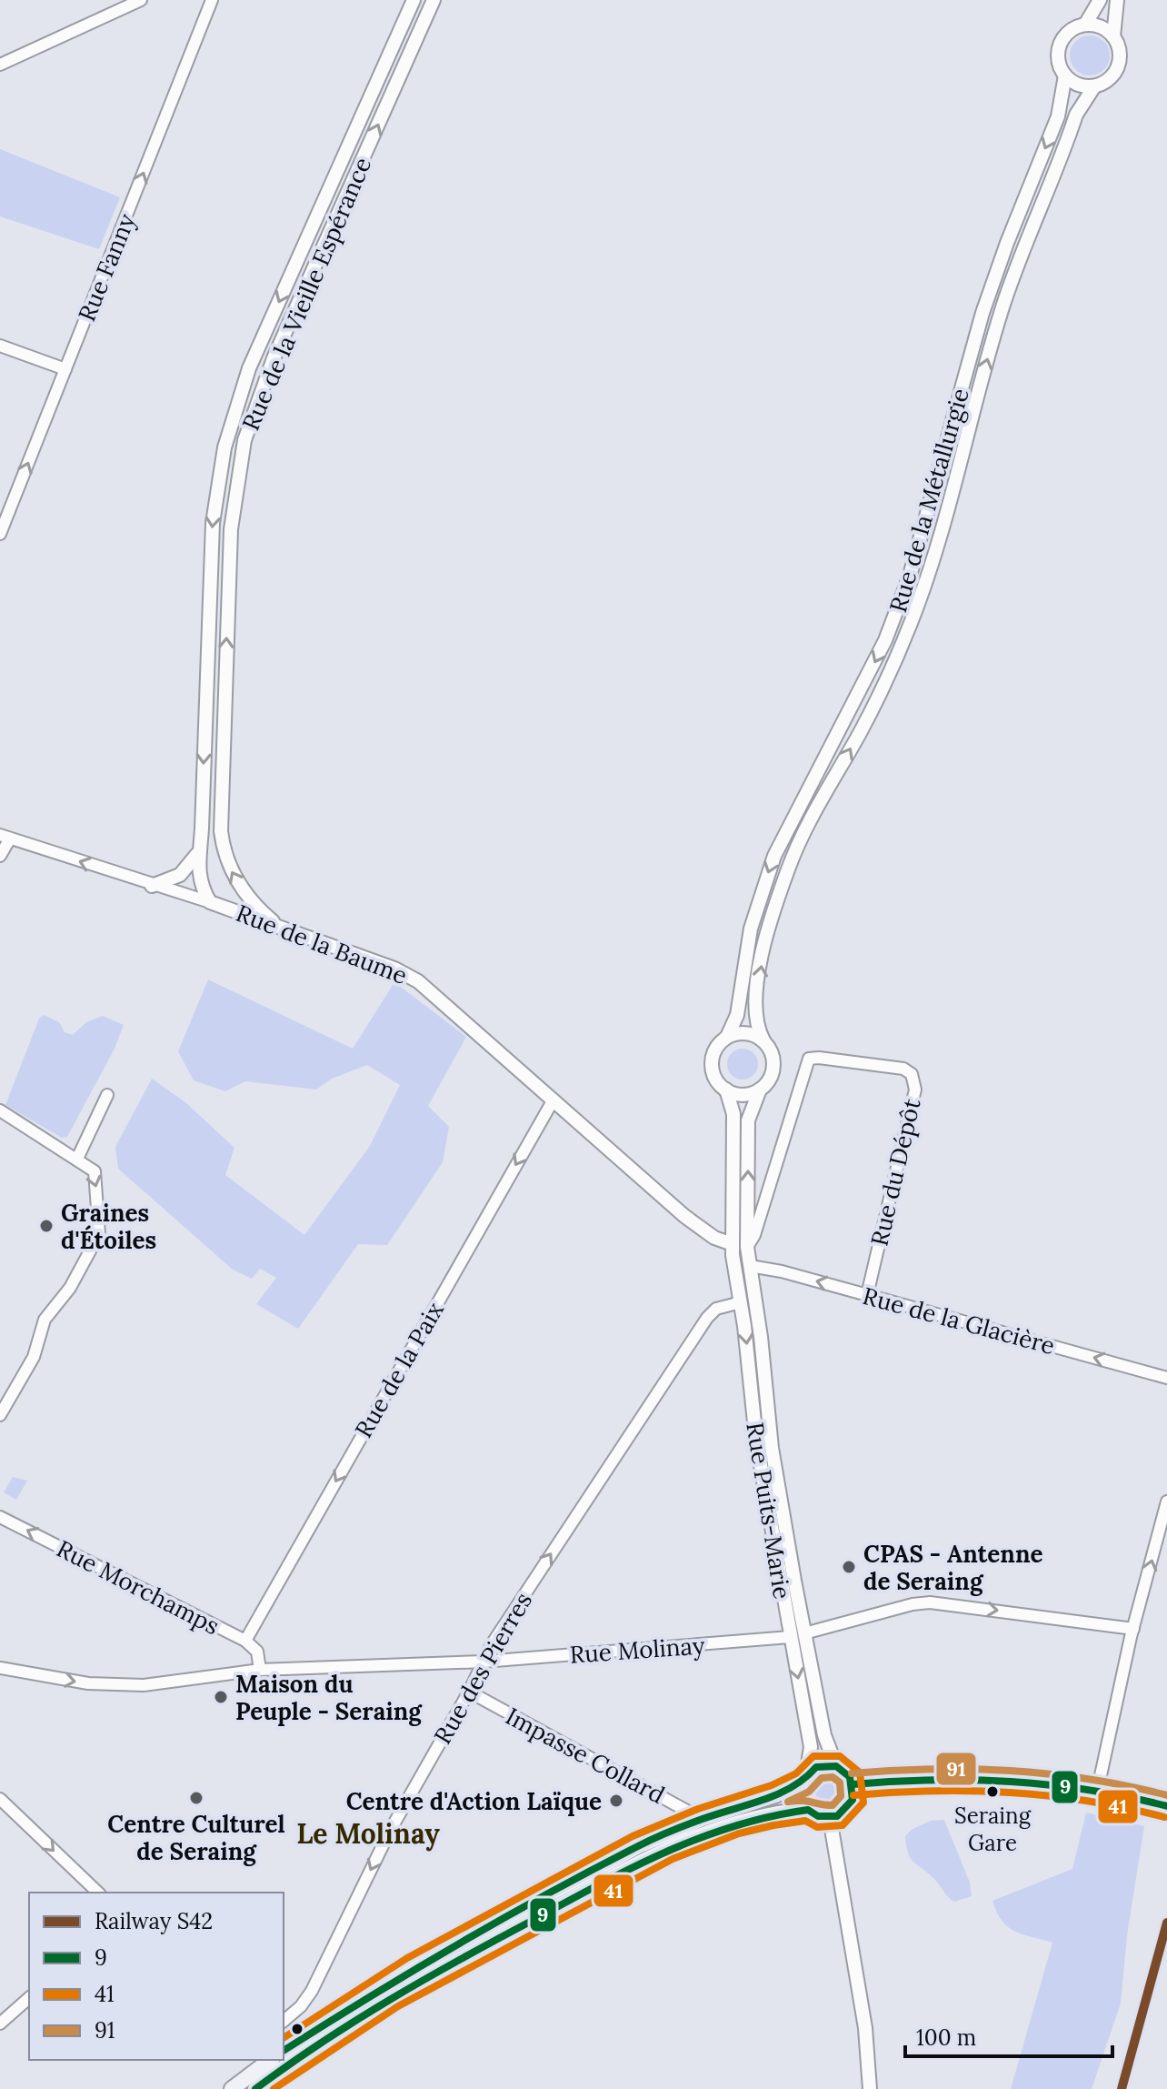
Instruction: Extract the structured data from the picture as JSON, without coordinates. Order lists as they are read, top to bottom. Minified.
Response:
{"streets":{"street":["Rue Fanny","Rue de la Vieille Espérance","Rue de la Métallurgie","Rue de la Baume","Rue du Dépôt","Rue de la Glacière","Rue de la Paix","Rue Puits-Marie","Rue Morchamps","Rue Molinay","Rue des Pierres","Impasse Collard"]},"crossings":[["Rue de la Vieille Espérance","Rue de la Baume"],["Rue de la Métallurgie","Rue de la Baume"],["Rue de la Métallurgie","Rue du Dépôt"],["Rue de la Métallurgie","Rue Puits-Marie"],["Rue de la Baume","Rue de la Paix"],["Rue de la Baume","Rue Puits-Marie"],["Rue du Dépôt","Rue de la Glacière"],["Rue du Dépôt","Rue Puits-Marie"],["Rue de la Glacière","Rue Puits-Marie"],["Rue de la Paix","Rue Morchamps"],["Rue Puits-Marie","Rue Molinay"],["Rue Puits-Marie","Rue des Pierres"],["Rue Morchamps","Rue Molinay"],["Rue Molinay","Rue des Pierres"],["Rue des Pierres","Impasse Collard"]],"one_way":["Rue Fanny","Rue de la Glacière","Rue de la Paix","Rue Morchamps"],"districts":["Le Molinay"],"places":["Graines d'Étoiles","CPAS - Antenne de Seraing","Maison du Peuple - Seraing","Seraing Gare","Centre Culturel de Seraing","Centre d'Action Laïque"],"lines":["transit line 41","transit line 9","transit line 91","rail line S42"],"legend":["Railway S42","9","41","91"],"scale_bar":"100 m"}
